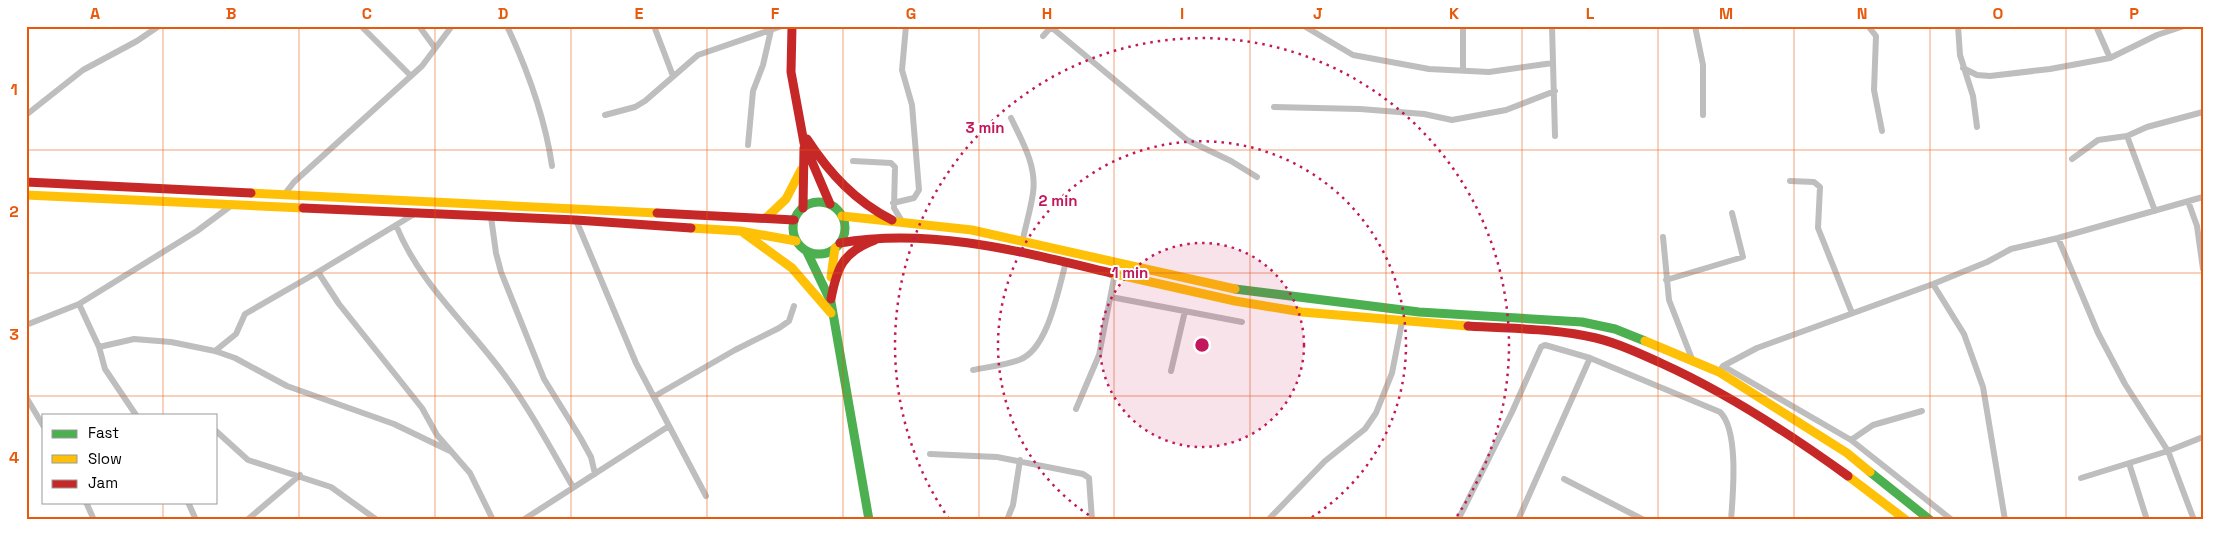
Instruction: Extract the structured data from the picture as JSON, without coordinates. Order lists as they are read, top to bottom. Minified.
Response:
{"legend":["Fast","Slow","Jam"],"grid":{"columns":["A","B","C","D","E","F","G","H","I","J","K","L","M","N","O","P"],"rows":["1","2","3","4"]},"rings":["3 min","2 min","1 min"]}
